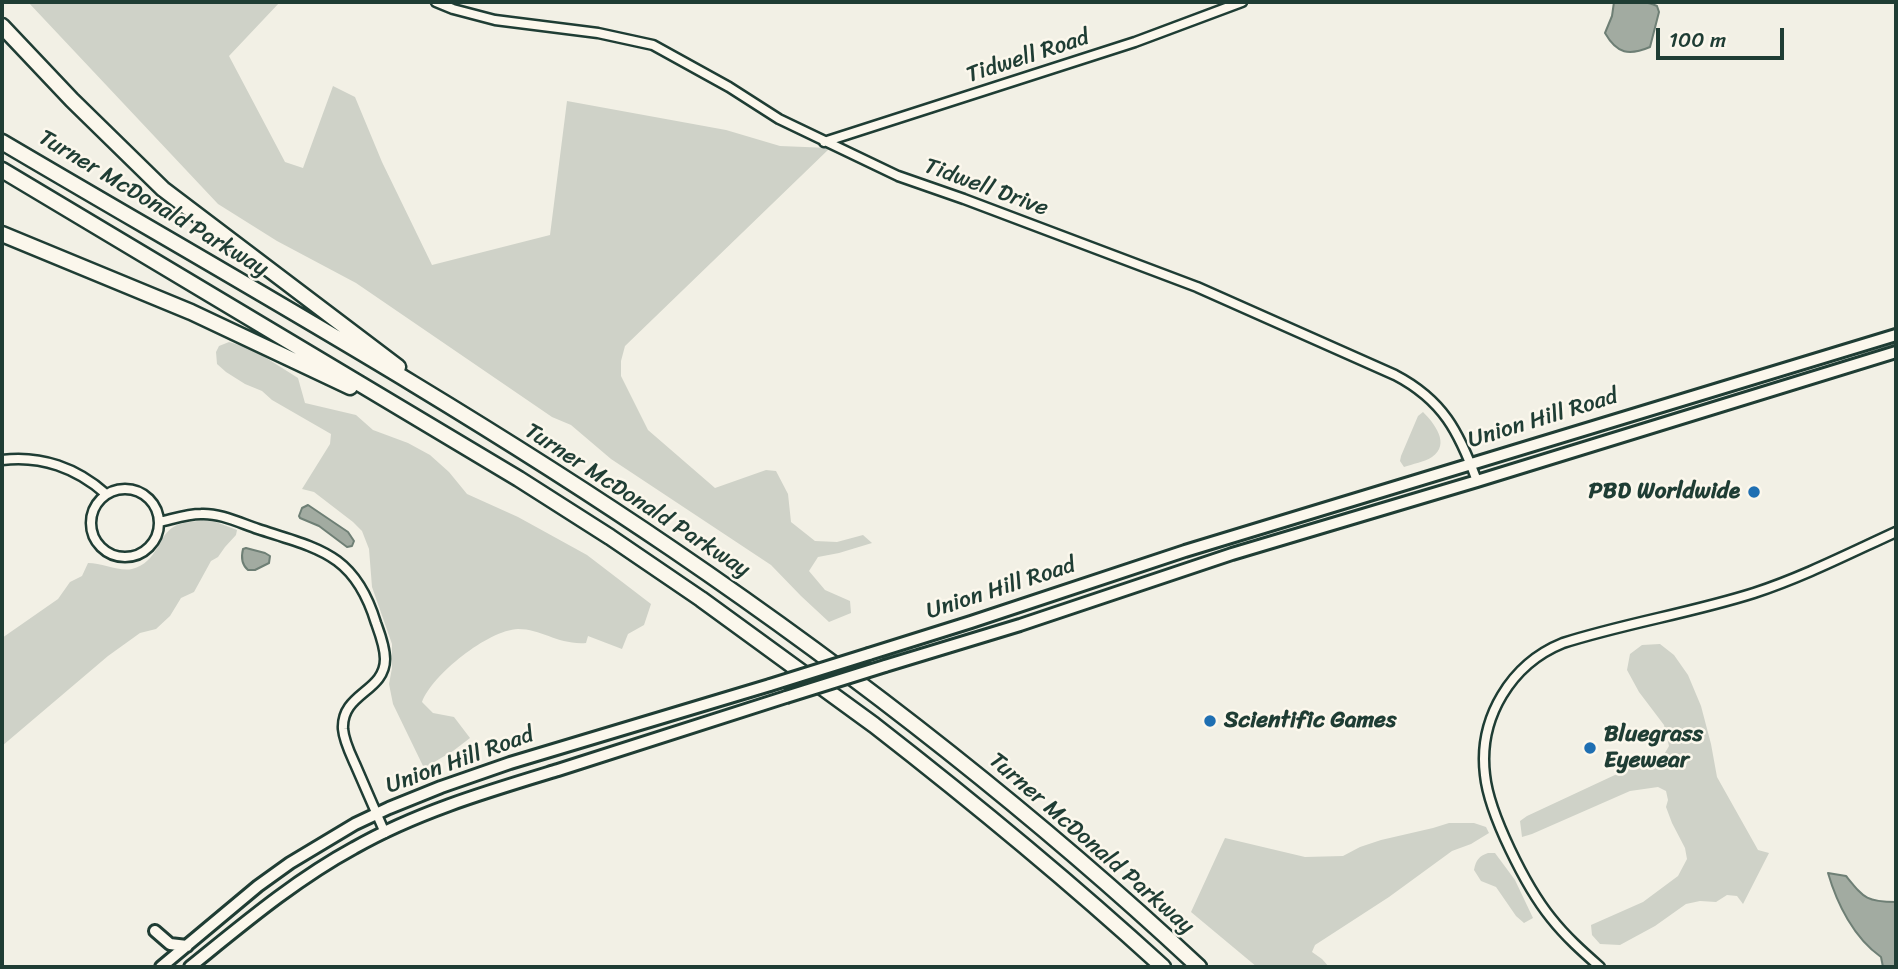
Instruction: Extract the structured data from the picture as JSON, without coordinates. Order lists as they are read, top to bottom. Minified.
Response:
{"streets":{"highway":["Turner McDonald Parkway"],"street":["Tidwell Road","Tidwell Drive","Union Hill Road"]},"crossings":[["Tidwell Road","Tidwell Drive"],["Tidwell Drive","Union Hill Road"]],"places":["PBD Worldwide","Scientific Games","Bluegrass Eyewear"],"scale_bar":"100 m"}
